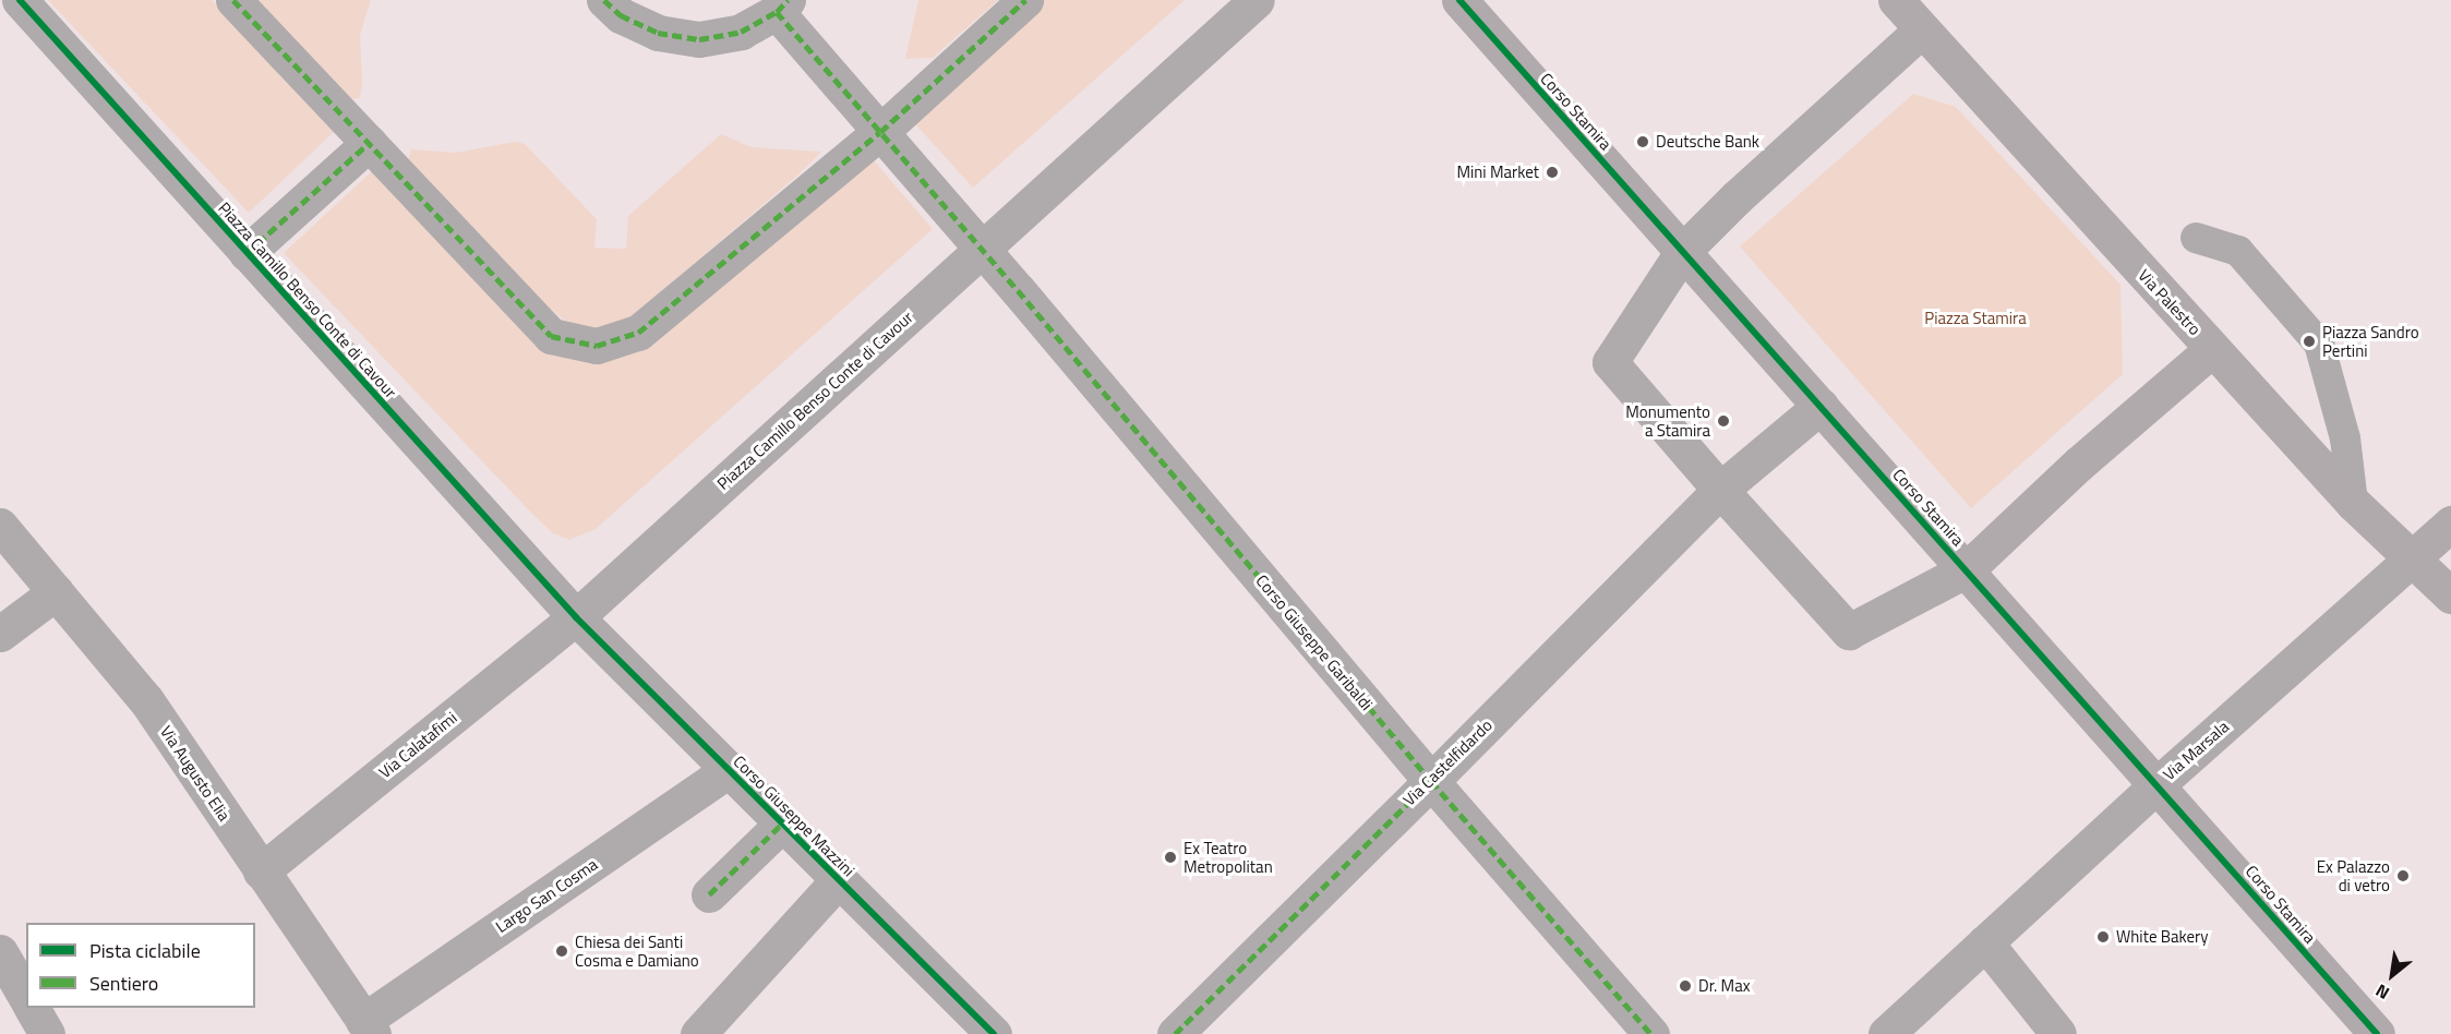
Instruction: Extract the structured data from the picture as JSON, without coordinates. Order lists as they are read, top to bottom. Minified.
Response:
{"streets":{"street":["Corso Stamira","Piazza Camillo Benso Conte di Cavour","Via Palestro","Corso Giuseppe Garibaldi","Via Calatafimi","Via Marsala","Via Castelfidardo","Via Augusto Elia","Corso Giuseppe Mazzini","Largo San Cosma"]},"crossings":[["Corso Stamira","Via Marsala"],["Piazza Camillo Benso Conte di Cavour","Corso Giuseppe Garibaldi"],["Piazza Camillo Benso Conte di Cavour","Via Calatafimi"],["Piazza Camillo Benso Conte di Cavour","Corso Giuseppe Mazzini"],["Via Palestro","Via Marsala"],["Corso Giuseppe Garibaldi","Via Castelfidardo"],["Via Calatafimi","Via Augusto Elia"],["Via Calatafimi","Corso Giuseppe Mazzini"],["Via Augusto Elia","Largo San Cosma"],["Corso Giuseppe Mazzini","Largo San Cosma"]],"parks":["Piazza Stamira"],"places":["Deutsche Bank","Mini Market","Piazza Sandro Pertini","Monumento a Stamira","Ex Teatro Metropolitan","Ex Palazzo di vetro","White Bakery","Chiesa dei Santi Cosma e Damiano","Dr. Max"],"legend":["Pista ciclabile","Sentiero"],"north":"bottom left"}
